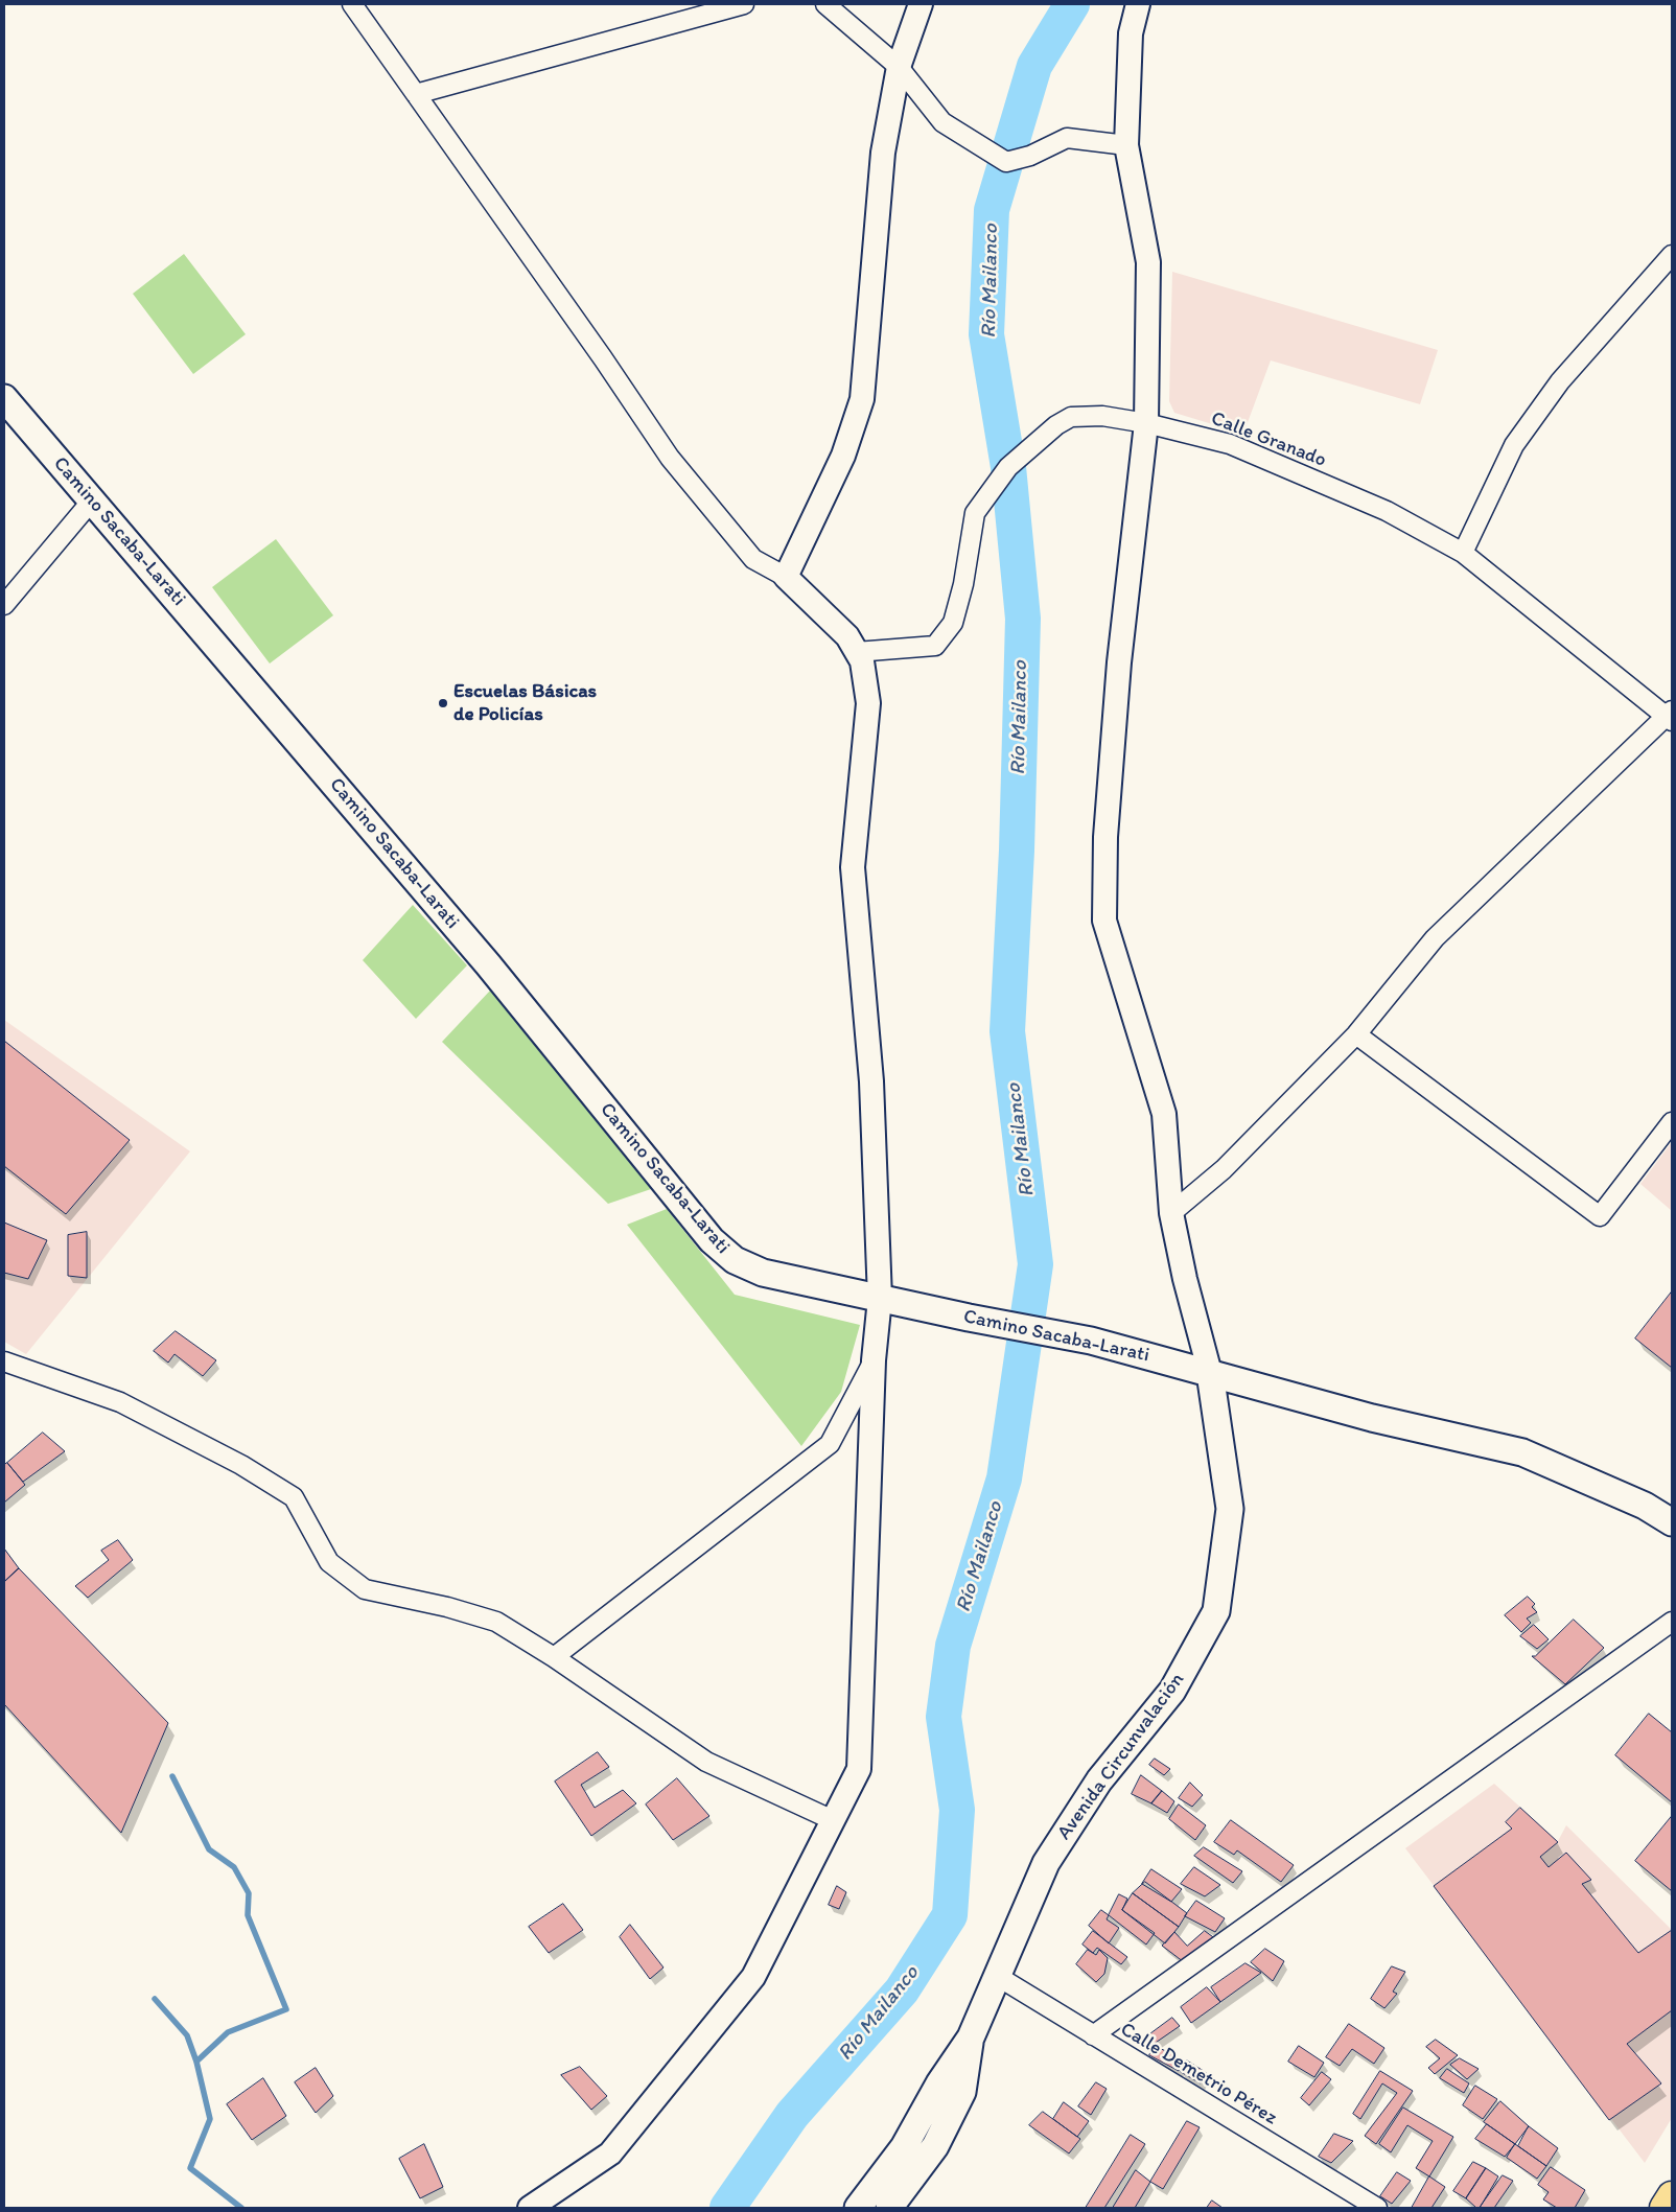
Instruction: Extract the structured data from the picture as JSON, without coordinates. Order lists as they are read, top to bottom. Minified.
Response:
{"streets":{"main road":["Camino Sacaba-Larati","Avenida Circunvalación"],"street":["Calle Granado","Calle Demetrio Pérez"]},"crossings":[["Camino Sacaba-Larati","Avenida Circunvalación"],["Avenida Circunvalación","Calle Demetrio Pérez"]],"water":["Río Mailanco"],"places":["Escuelas Básicas de Policías"]}
